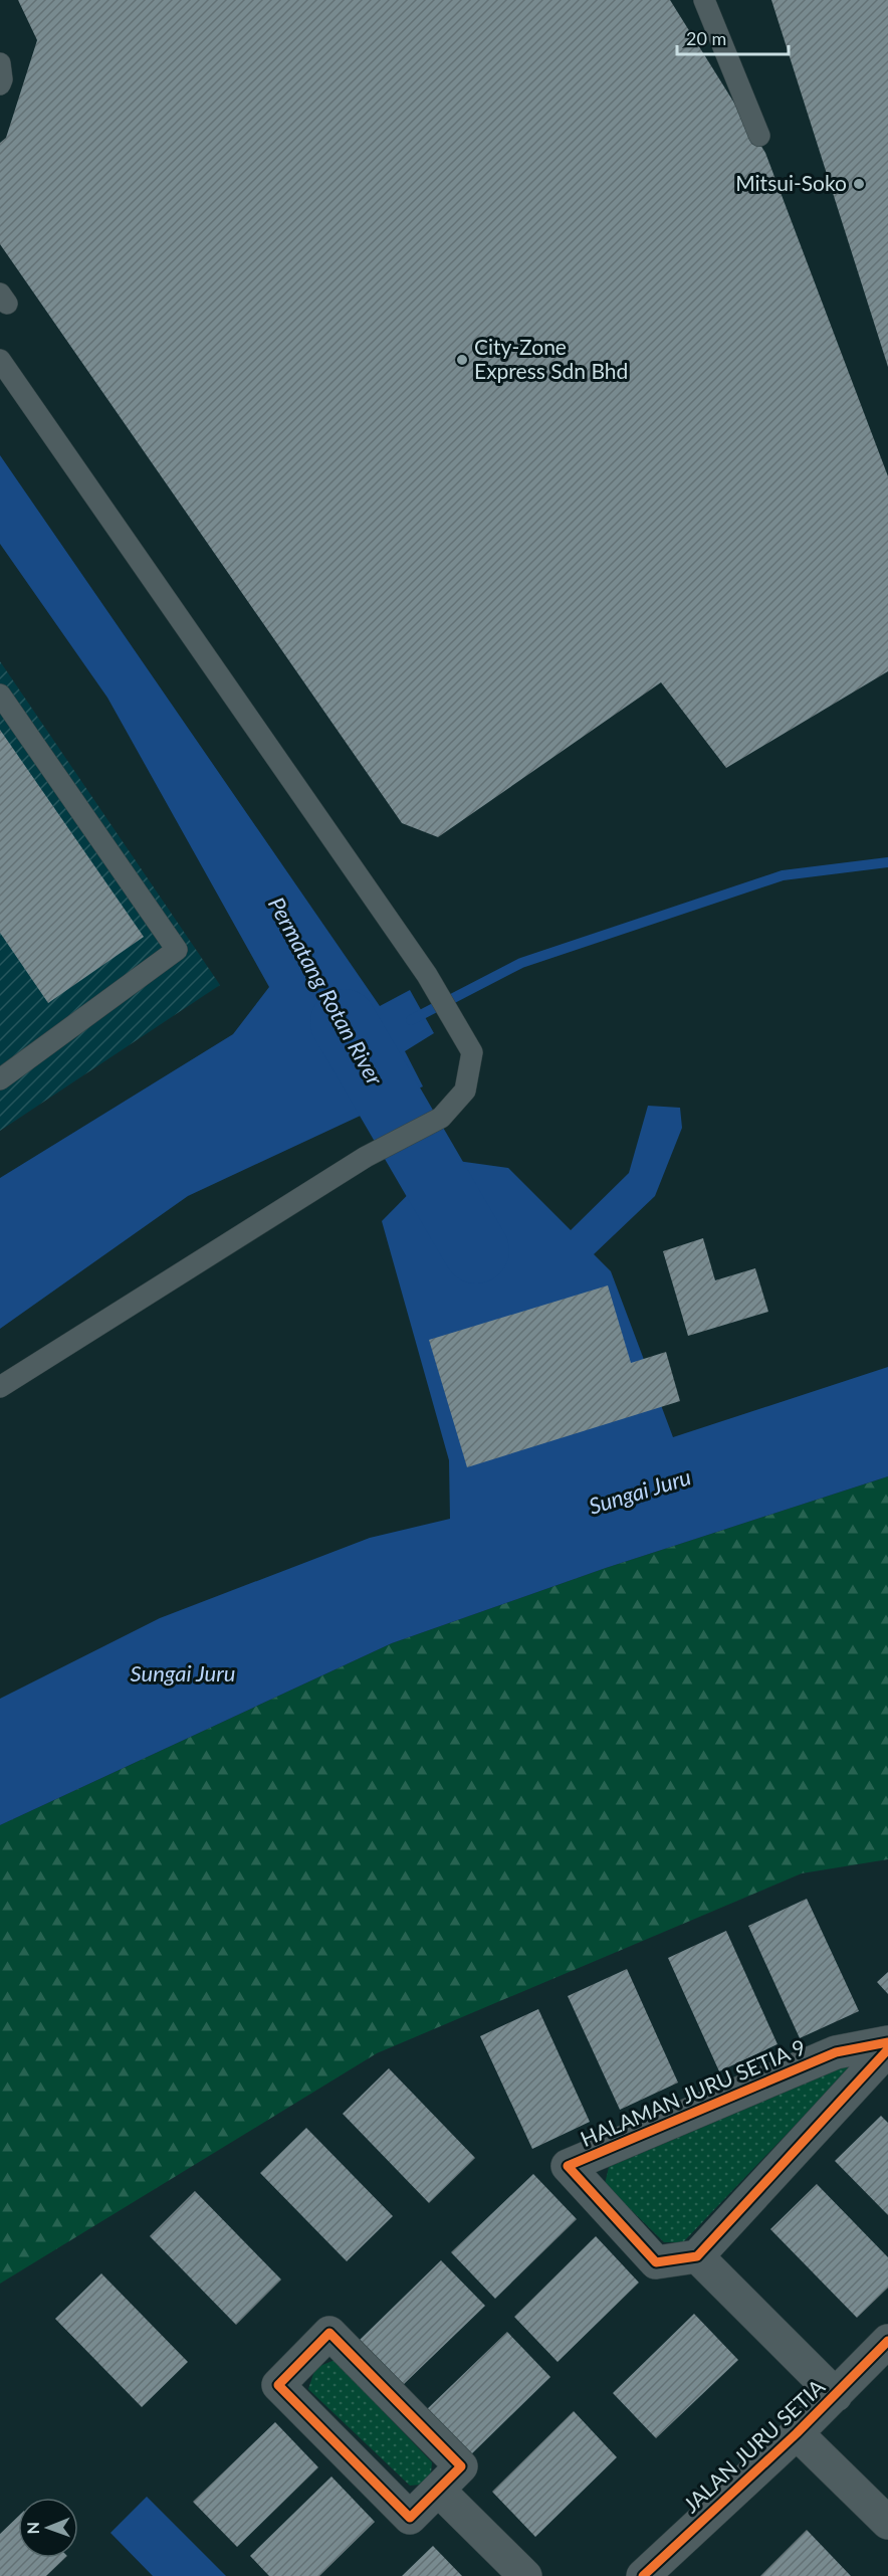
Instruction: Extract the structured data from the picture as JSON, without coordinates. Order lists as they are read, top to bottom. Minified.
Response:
{"streets":{"street":["HALAMAN JURU SETIA 9","JALAN JURU SETIA"]},"water":["Permatang Rotan River","Sungai Juru"],"places":["Mitsui-Soko","City-Zone Express Sdn Bhd"],"scale_bar":"20 m","north":"left"}
